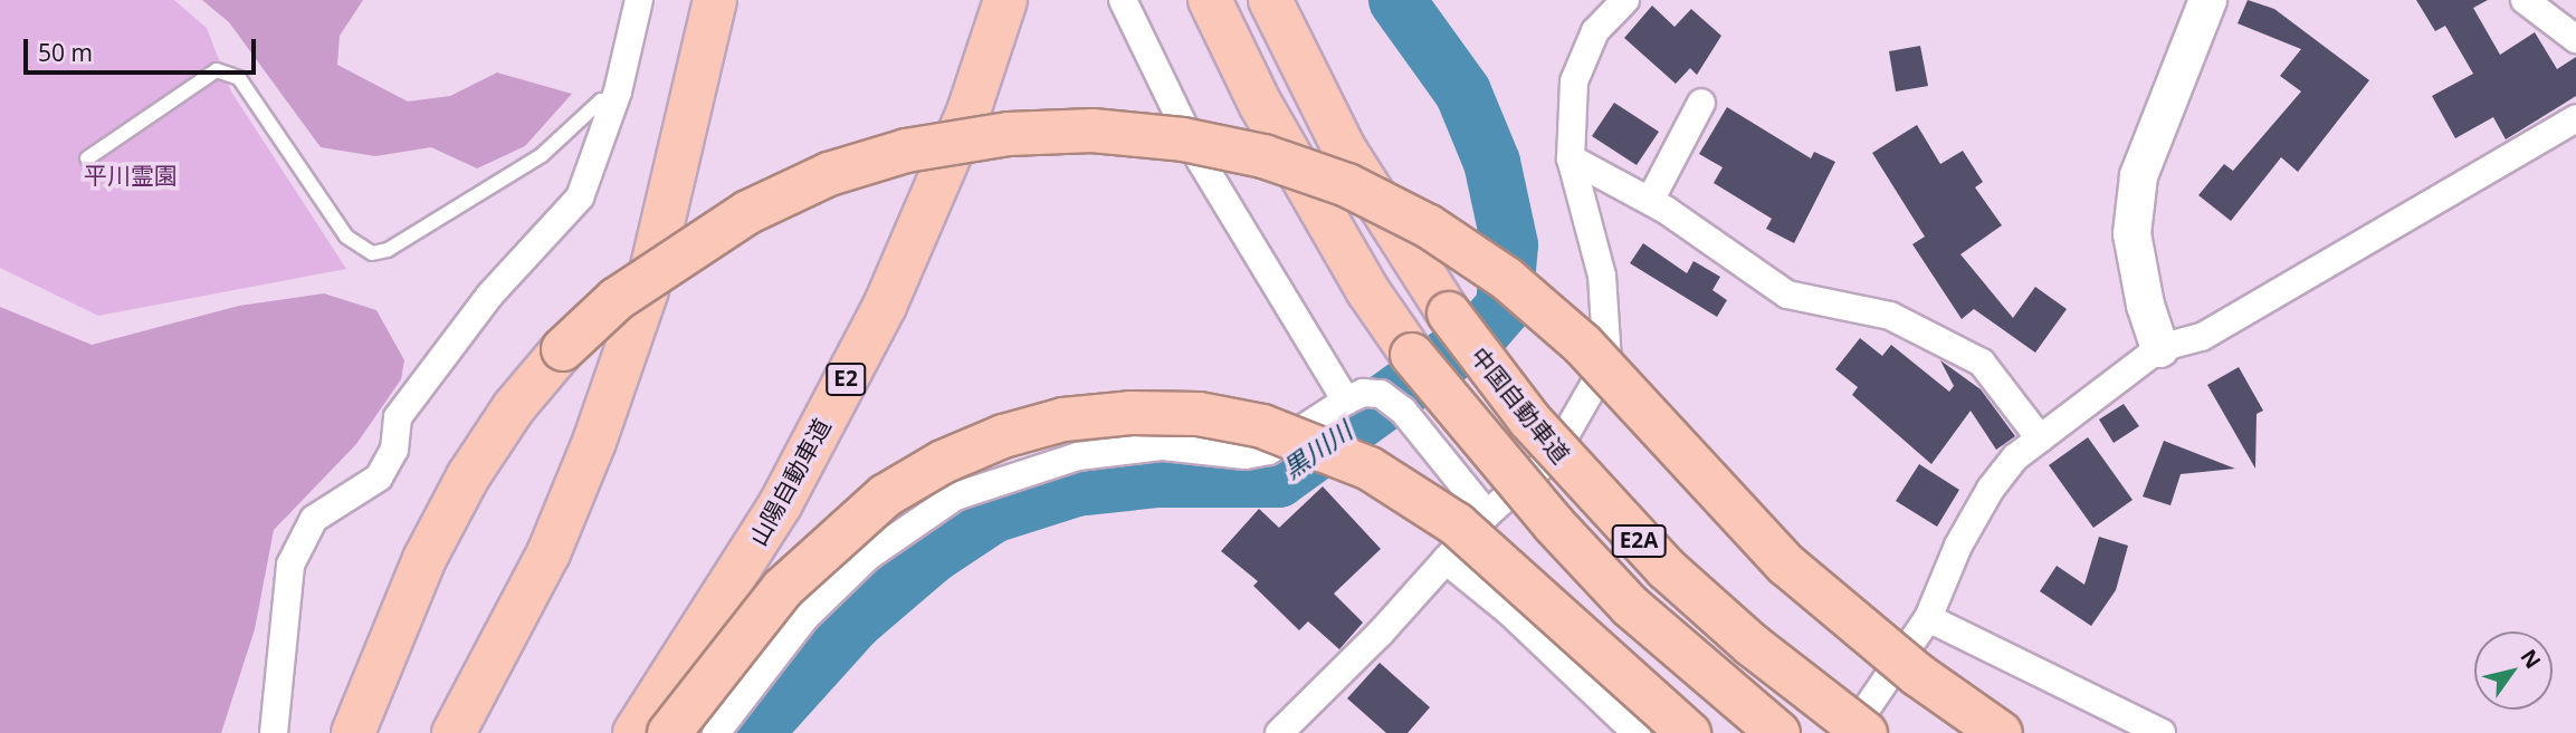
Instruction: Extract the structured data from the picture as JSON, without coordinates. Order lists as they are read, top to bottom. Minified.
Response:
{"streets":{"highway":["E2","中国自動車道","山陽自動車道","E2A"]},"water":["黒川川"],"parks":["平川霊園"],"scale_bar":"50 m","north":"top right"}
